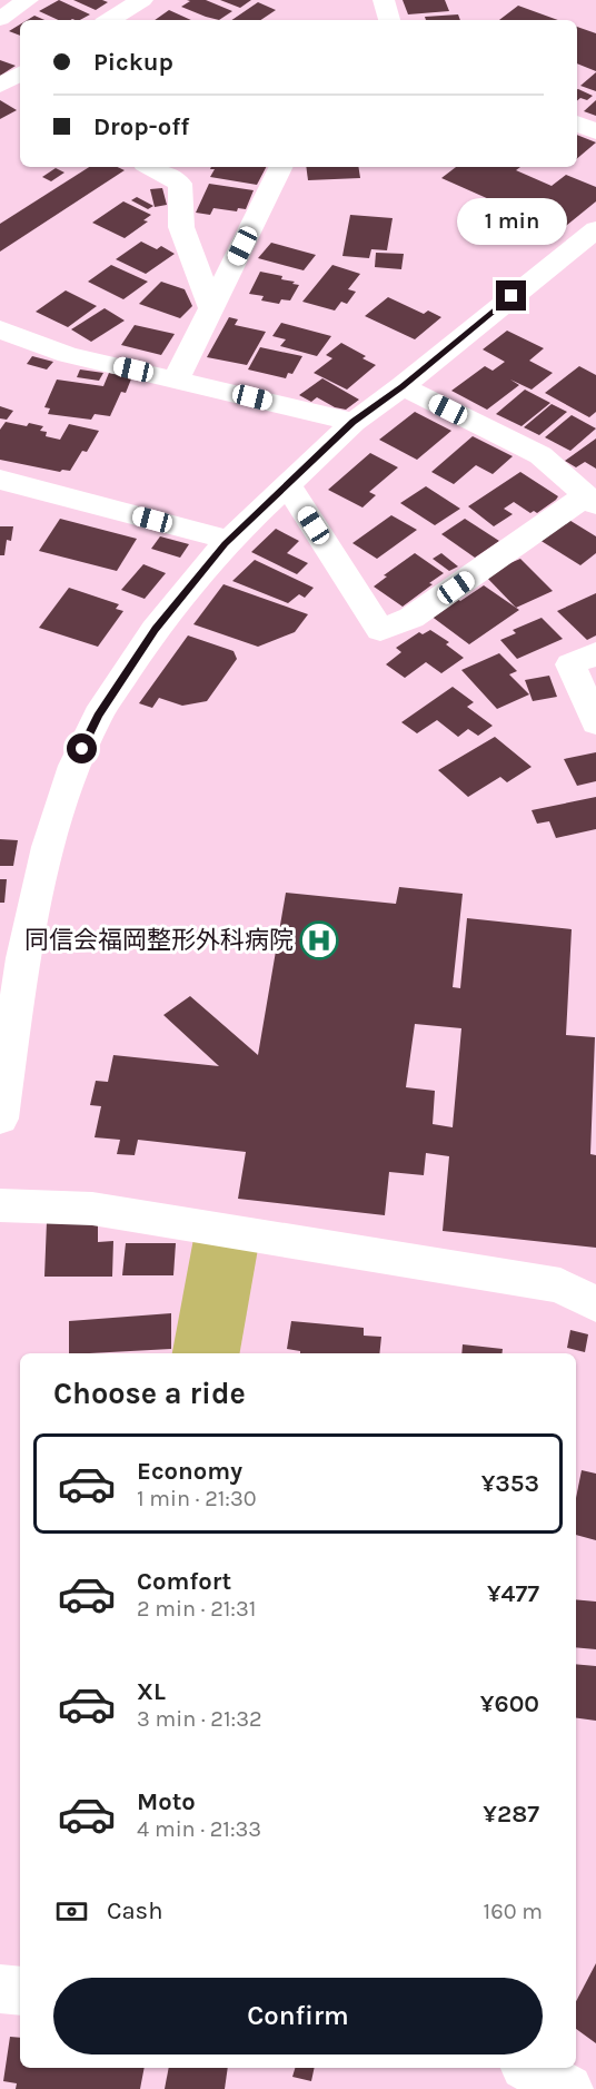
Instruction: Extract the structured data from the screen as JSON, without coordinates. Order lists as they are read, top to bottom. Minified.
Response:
{"places":{"hospital":["同信会福岡整形外科病院"]},"page":{"banner":["Pickup","Drop-off"],"bubble":"1 min","heading":"Choose a ride","list":[{"name":"Economy","note":"1 min · 21:30","value":"¥353"},{"name":"Comfort","note":"2 min · 21:31","value":"¥477"},{"name":"XL","note":"3 min · 21:32","value":"¥600"},{"name":"Moto","note":"4 min · 21:33","value":"¥287"}],"pay":["Cash","160 m"],"buttons":"Confirm"}}
